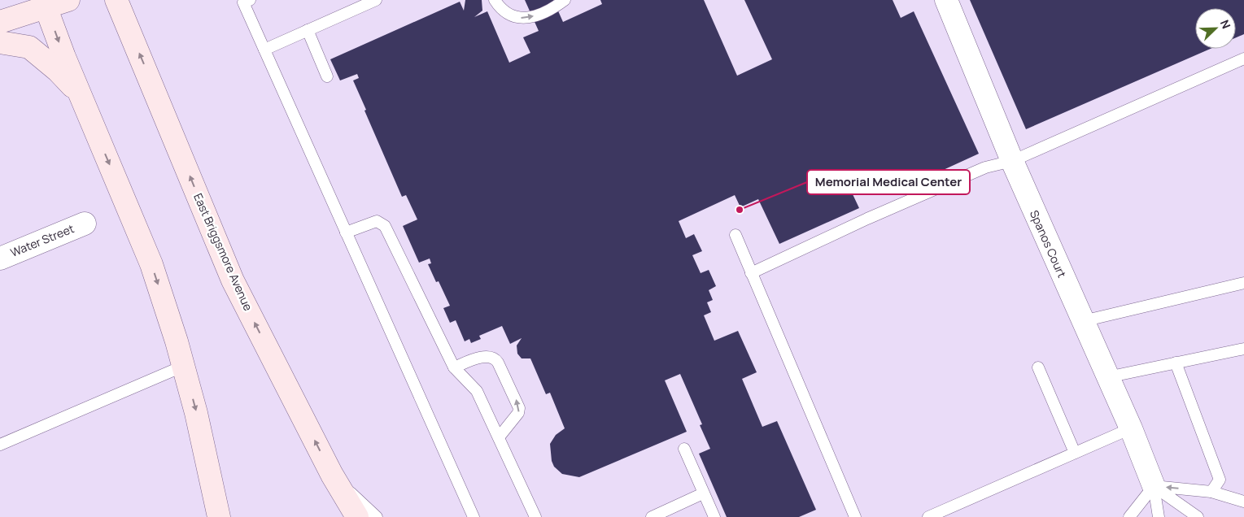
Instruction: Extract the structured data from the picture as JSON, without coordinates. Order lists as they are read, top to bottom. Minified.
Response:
{"streets":{"main road":["East Briggsmore Avenue"],"street":["Water Street","Spanos Court"]},"places":["Memorial Medical Center"],"north":"top right"}
